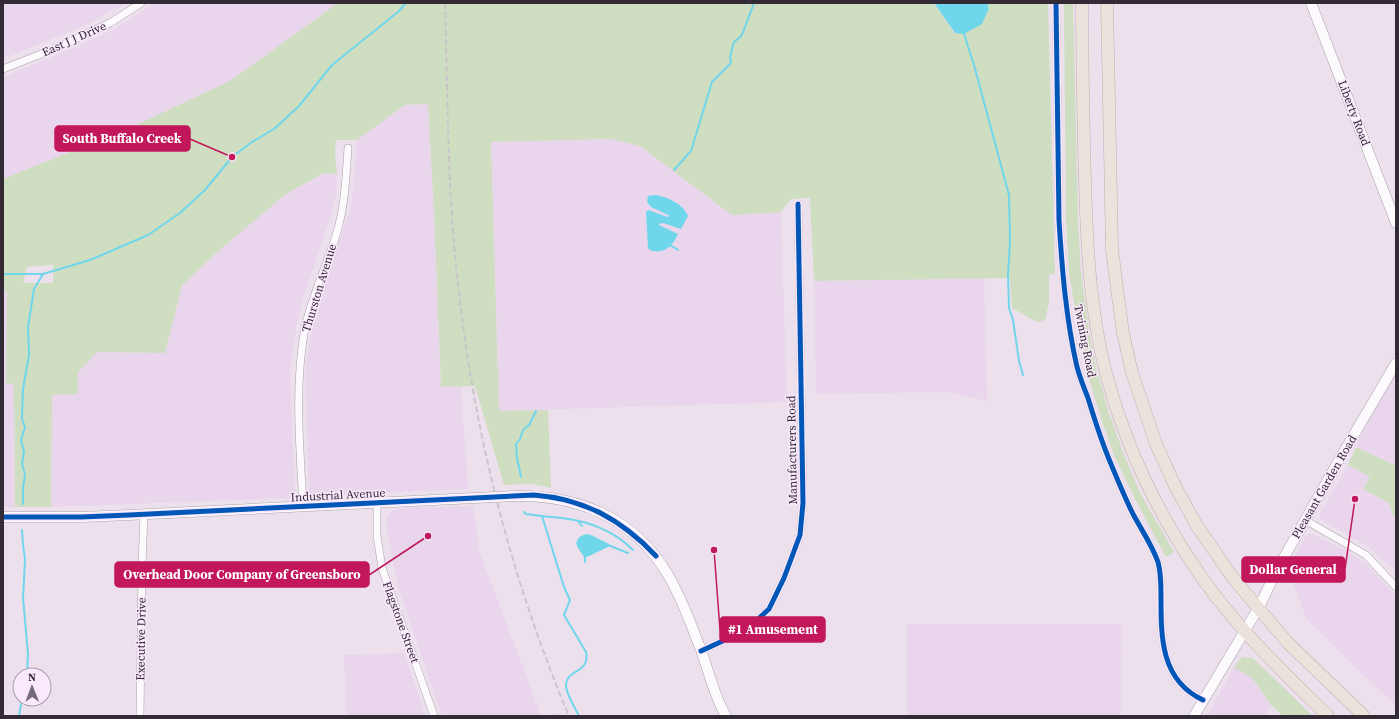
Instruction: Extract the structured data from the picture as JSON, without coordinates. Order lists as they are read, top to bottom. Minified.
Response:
{"streets":{"main road":["Liberty Road","Pleasant Garden Road","Industrial Avenue"],"street":["East J J Drive","Thurston Avenue","Twining Road","Manufacturers Road","Flagstone Street","Executive Drive"]},"crossings":[["Thurston Avenue","Industrial Avenue"],["Twining Road","Pleasant Garden Road"],["Manufacturers Road","Industrial Avenue"],["Industrial Avenue","Flagstone Street"],["Industrial Avenue","Executive Drive"]],"places":["South Buffalo Creek","Dollar General","Overhead Door Company of Greensboro","#1 Amusement"],"north":"top"}
